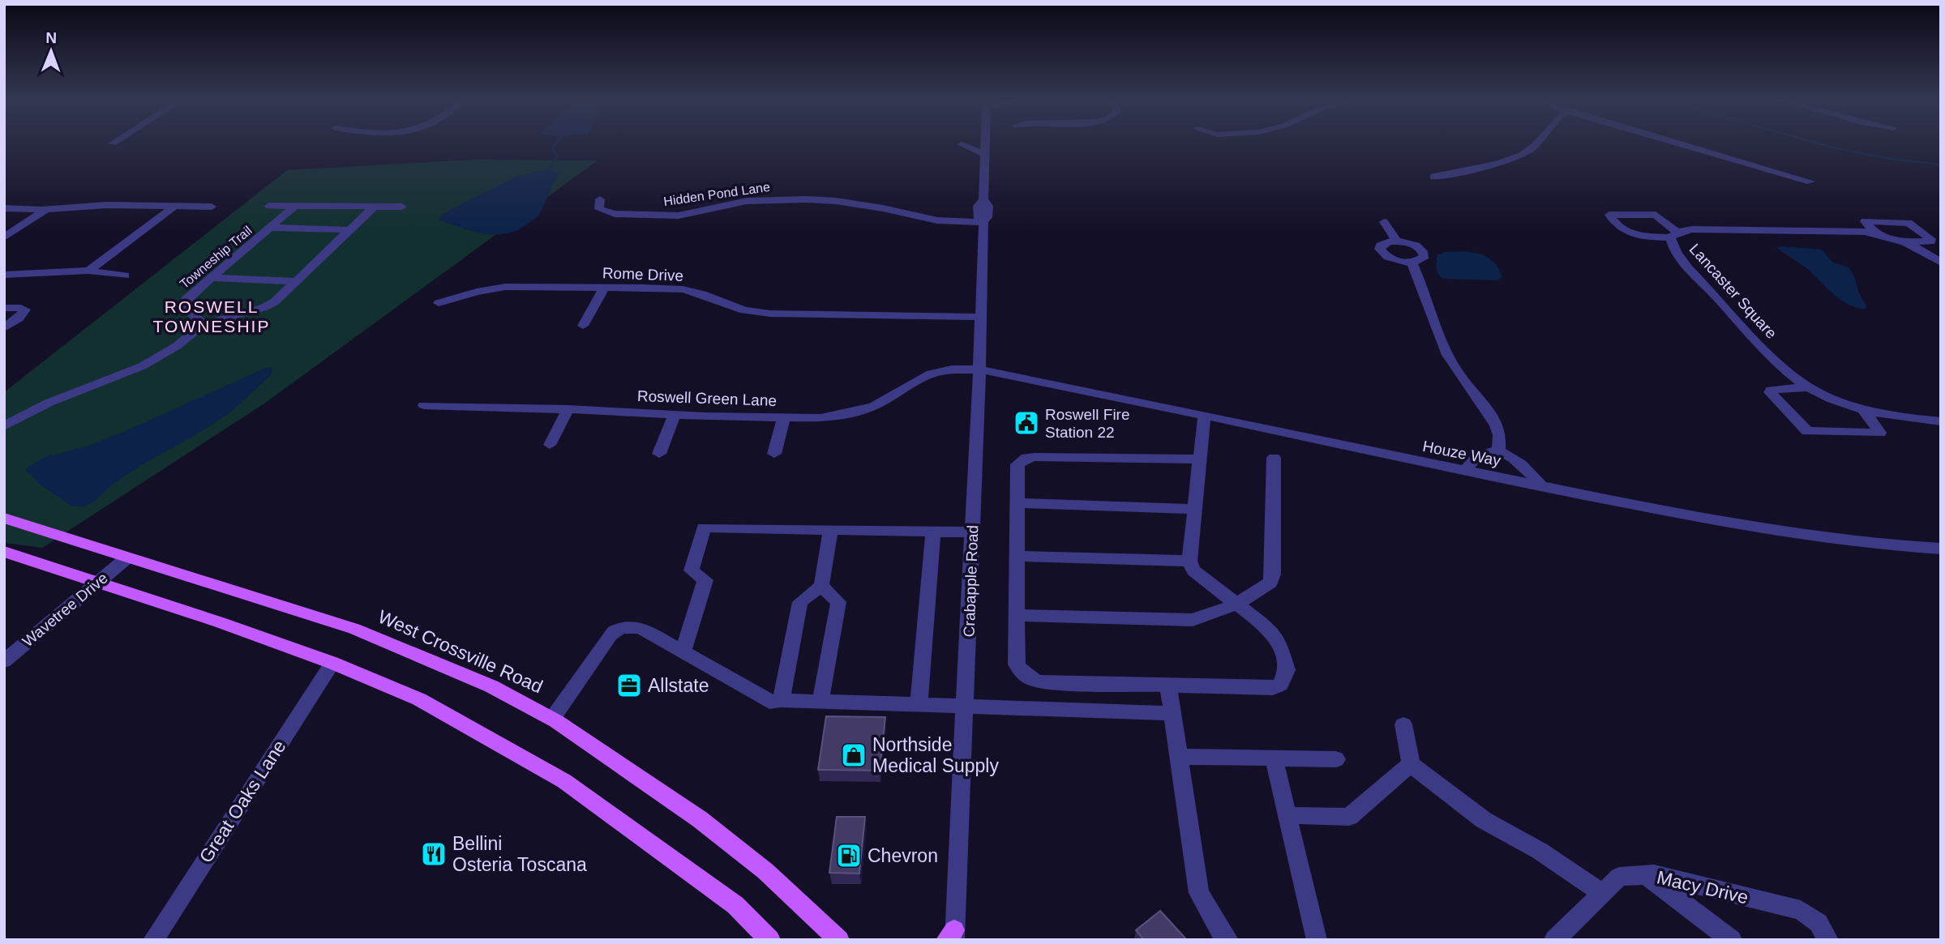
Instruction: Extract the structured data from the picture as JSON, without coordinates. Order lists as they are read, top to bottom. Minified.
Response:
{"streets":{"main road":["West Crossville Road"],"street":["Hidden Pond Lane","Towneship Trail","Rome Drive","Lancaster Square","Roswell Green Lane","Houze Way","Crabapple Road","Wavetree Drive","Great Oaks Lane","Macy Drive"]},"crossings":[["Hidden Pond Lane","Crabapple Road"],["Rome Drive","Crabapple Road"],["Roswell Green Lane","Houze Way"],["Roswell Green Lane","Crabapple Road"],["Houze Way","Crabapple Road"],["Wavetree Drive","West Crossville Road"]],"districts":["ROSWELL TOWNESHIP"],"places":{"public building":["Roswell Fire Station 22"],"office":["Allstate"],"shop":["Northside Medical Supply"],"restaurant":["Bellini Osteria Toscana"],"fuel station":["Chevron"]},"north":"top"}
